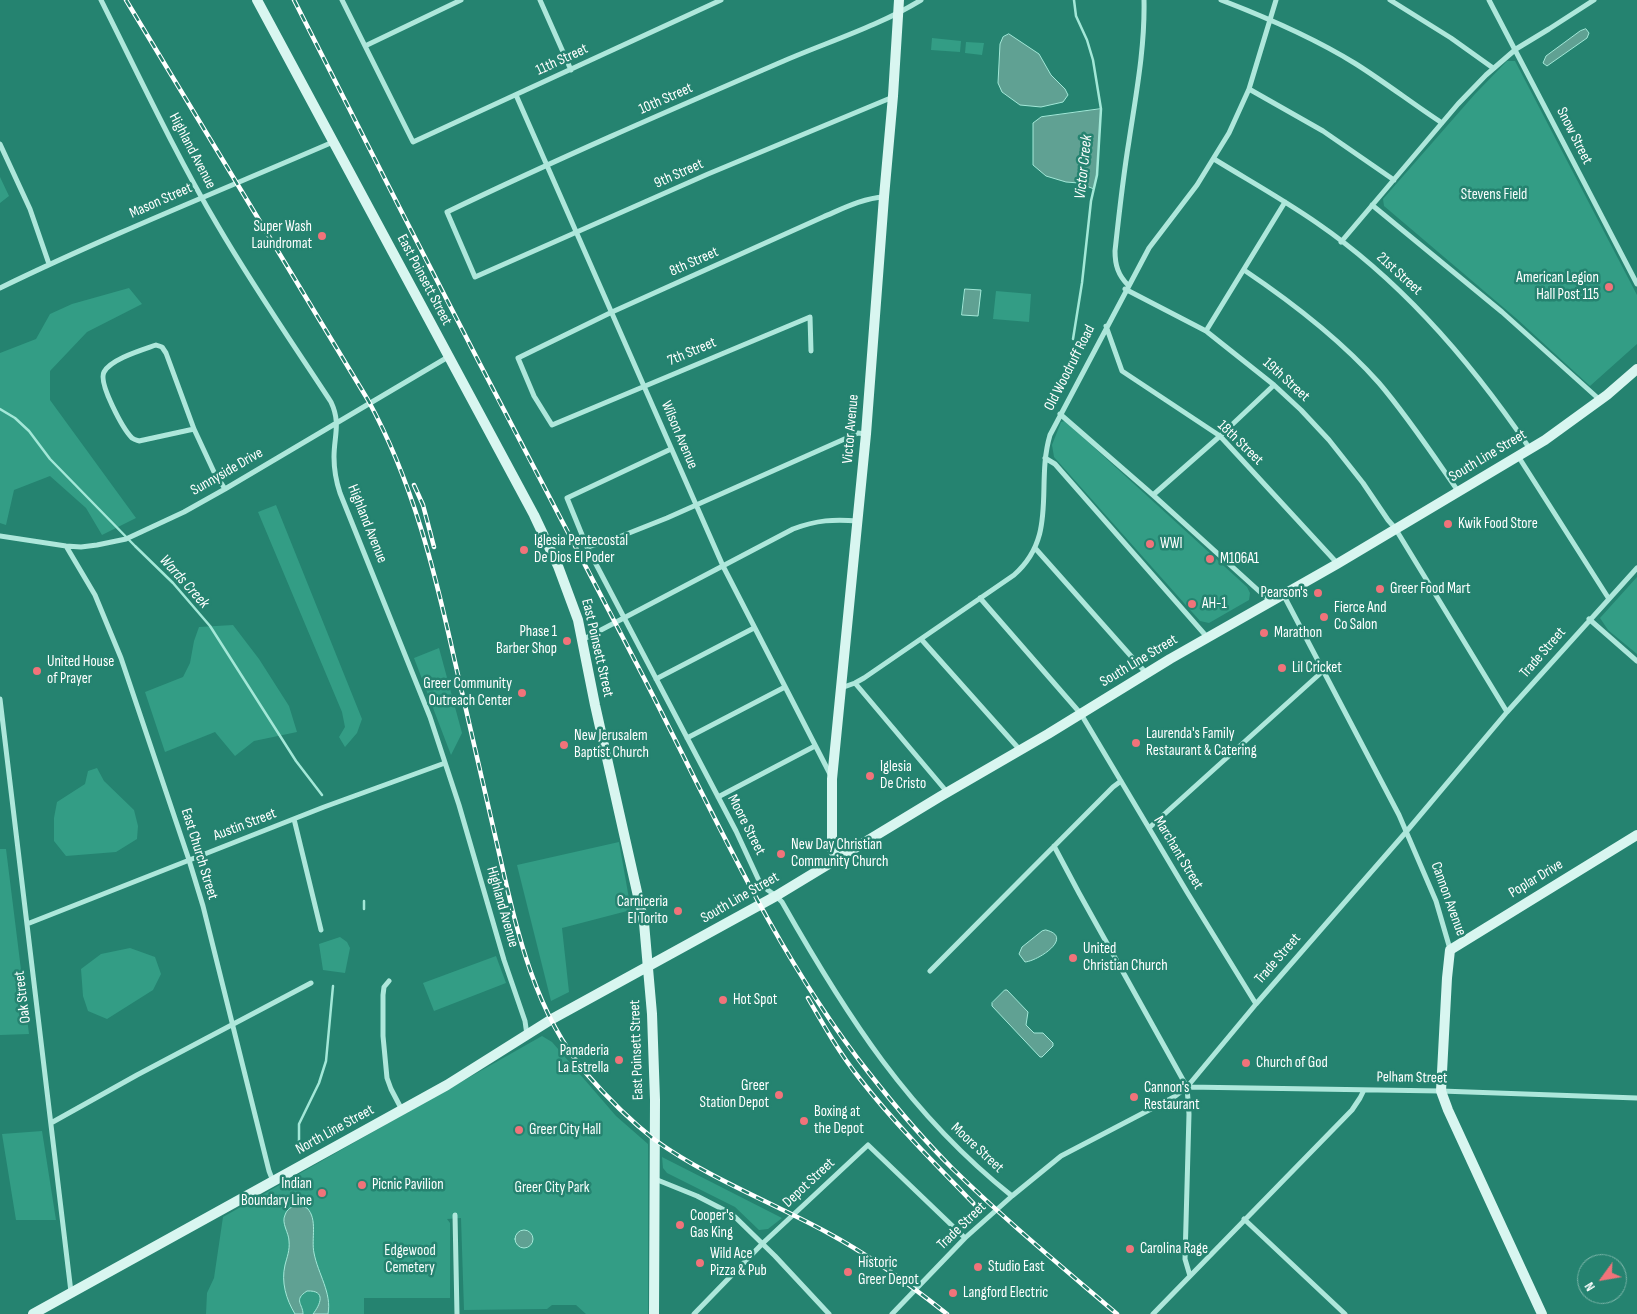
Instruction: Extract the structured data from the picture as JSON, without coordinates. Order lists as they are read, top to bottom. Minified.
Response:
{"streets":{"main road":["East Poinsett Street","Victor Avenue","South Line Street","Poplar Drive","Cannon Avenue","North Line Street"],"street":["11th Street","10th Street","Snow Street","Highland Avenue","9th Street","Mason Street","8th Street","21st Street","7th Street","Old Woodruff Road","19th Street","Wilson Avenue","18th Street","Sunnyside Drive","Trade Street","Austin Street","Moore Street","Marchant Street","East Church Street","Oak Street","Pelham Street","Depot Street"]},"crossings":[["11th Street","Wilson Avenue"],["10th Street","9th Street"],["10th Street","Victor Avenue"],["10th Street","Wilson Avenue"],["Highland Avenue","Mason Street"],["Highland Avenue","Sunnyside Drive"],["Highland Avenue","Austin Street"],["Highland Avenue","North Line Street"],["9th Street","Victor Avenue"],["9th Street","Wilson Avenue"],["Mason Street","East Poinsett Street"],["8th Street","7th Street"],["8th Street","Victor Avenue"],["8th Street","Wilson Avenue"],["21st Street","Old Woodruff Road"],["21st Street","South Line Street"],["East Poinsett Street","South Line Street"],["East Poinsett Street","Sunnyside Drive"],["East Poinsett Street","North Line Street"],["7th Street","Wilson Avenue"],["Old Woodruff Road","19th Street"],["Old Woodruff Road","Victor Avenue"],["Old Woodruff Road","18th Street"],["Old Woodruff Road","Marchant Street"],["19th Street","South Line Street"],["19th Street","Trade Street"],["Victor Avenue","Wilson Avenue"],["Victor Avenue","South Line Street"],["Wilson Avenue","Moore Street"],["18th Street","South Line Street"],["South Line Street","Moore Street"],["South Line Street","Marchant Street"],["South Line Street","Cannon Avenue"],["South Line Street","North Line Street"],["Sunnyside Drive","East Church Street"],["Trade Street","Moore Street"],["Trade Street","Marchant Street"],["Trade Street","Cannon Avenue"],["Trade Street","Pelham Street"],["Trade Street","Depot Street"],["Austin Street","East Church Street"],["Austin Street","Oak Street"],["East Church Street","North Line Street"],["Poplar Drive","Cannon Avenue"],["Cannon Avenue","Pelham Street"],["Oak Street","North Line Street"]],"water":["Victor Creek","Wards Creek"],"parks":["Stevens Field","Greer City Park","Edgewood Cemetery"],"places":["Super Wash Laundromat","American Legion Hall Post 115","Kwik Food Store","WWI","Iglesia Pentecostal De Dios El Poder","M106A1","Greer Food Mart","Pearson's","AH-1","Fierce And Co Salon","Marathon","Phase 1 Barber Shop","Lil Cricket","United House of Prayer","Greer Community Outreach Center","Laurenda's Family Restaurant & Catering","New Jerusalem Baptist Church","Iglesia De Cristo","New Day Christian Community Church","Carniceria El Torito","United Christian Church","Hot Spot","Panaderia La Estrella","Church of God","Greer Station Depot","Cannon's Restaurant","Boxing at the Depot","Greer City Hall","Picnic Pavilion","Indian Boundary Line","Cooper's Gas King","Carolina Rage","Wild Ace Pizza & Pub","Studio East","Historic Greer Depot","Langford Electric"],"north":"bottom left"}
